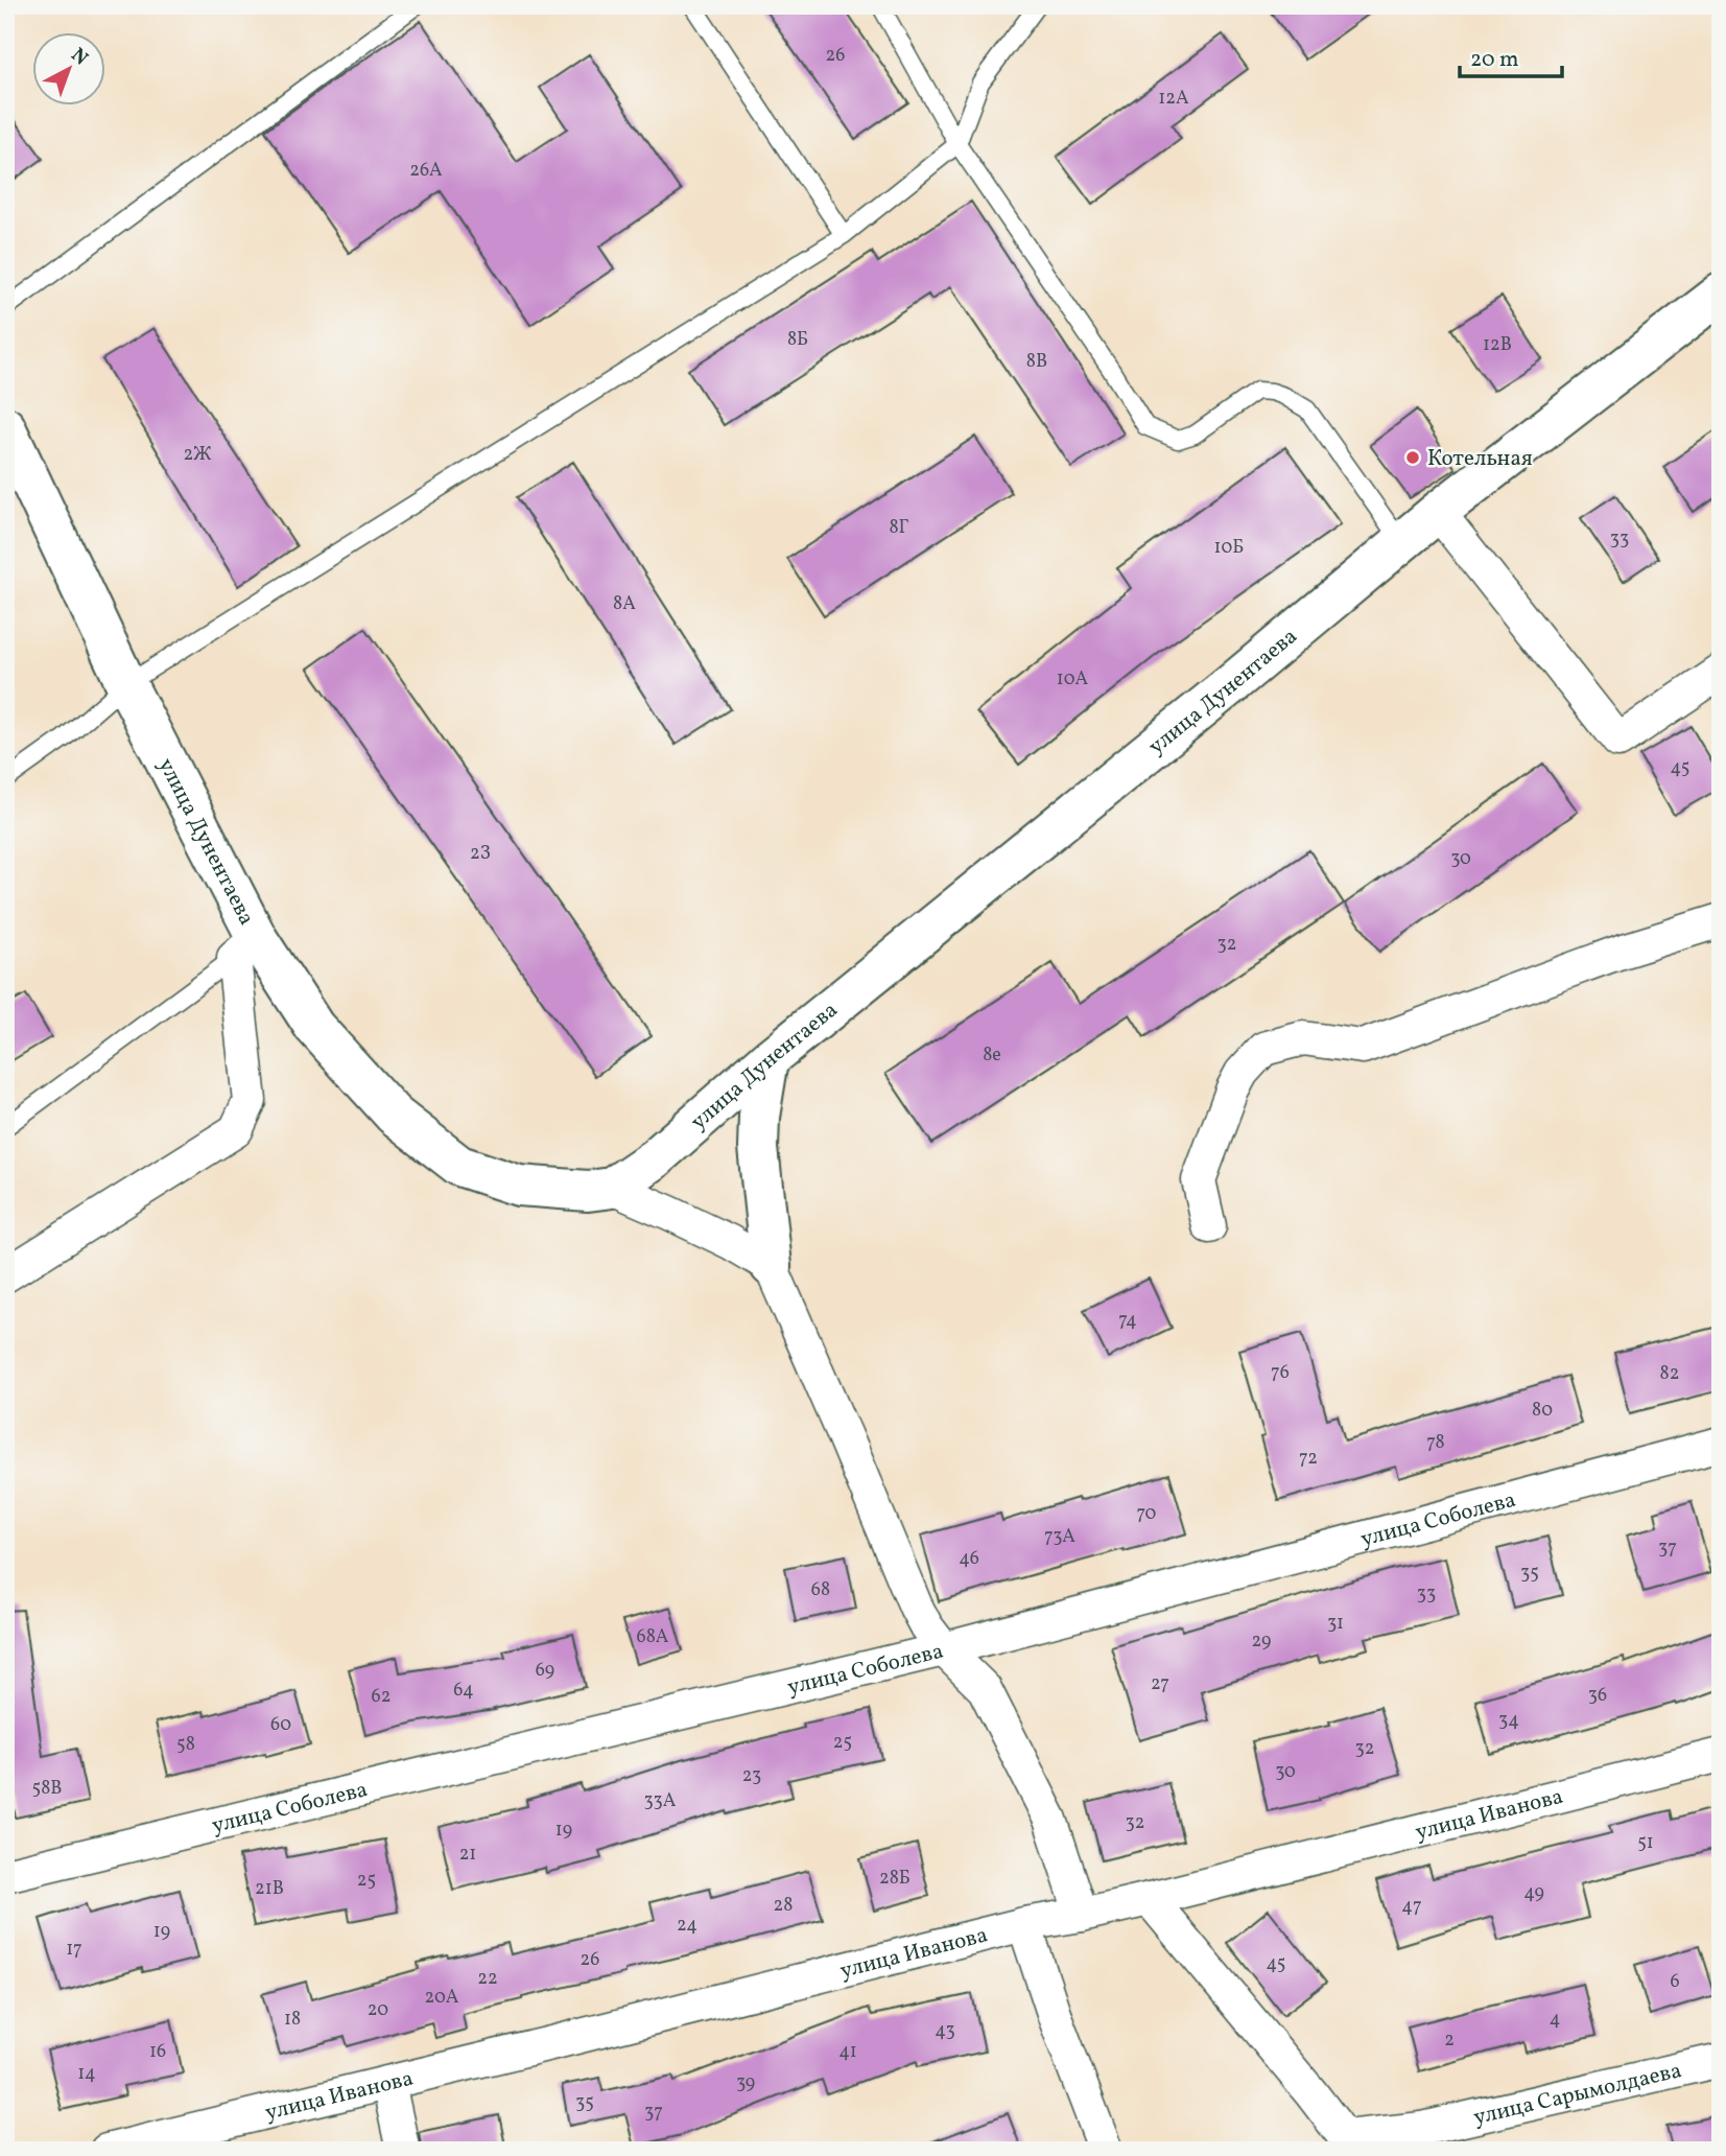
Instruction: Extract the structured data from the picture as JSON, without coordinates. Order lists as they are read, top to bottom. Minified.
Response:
{"streets":{"street":["улица Дунентаева","улица Соболева","улица Иванова","улица Сарымолдаева"]},"places":["Котельная"],"house_numbers":["26","12А","26А","8Б","12В","8В","2Ж","8Г","33","10Б","8А","10А","45","2З","30","32","8е","74","76","82","80","78","72","70","73А","37","46","35","68","33","31","68А","29","69","27","64","36","62","34","60","25","58","32","30","23","58В","33А","32","19","51","21","28Б","25","21В","49","28","47","24","19","17","26","45","22","6","20А","20","18","4","43","2","16","41","14","39","35","37"],"scale_bar":"20 m","north":"top right"}
